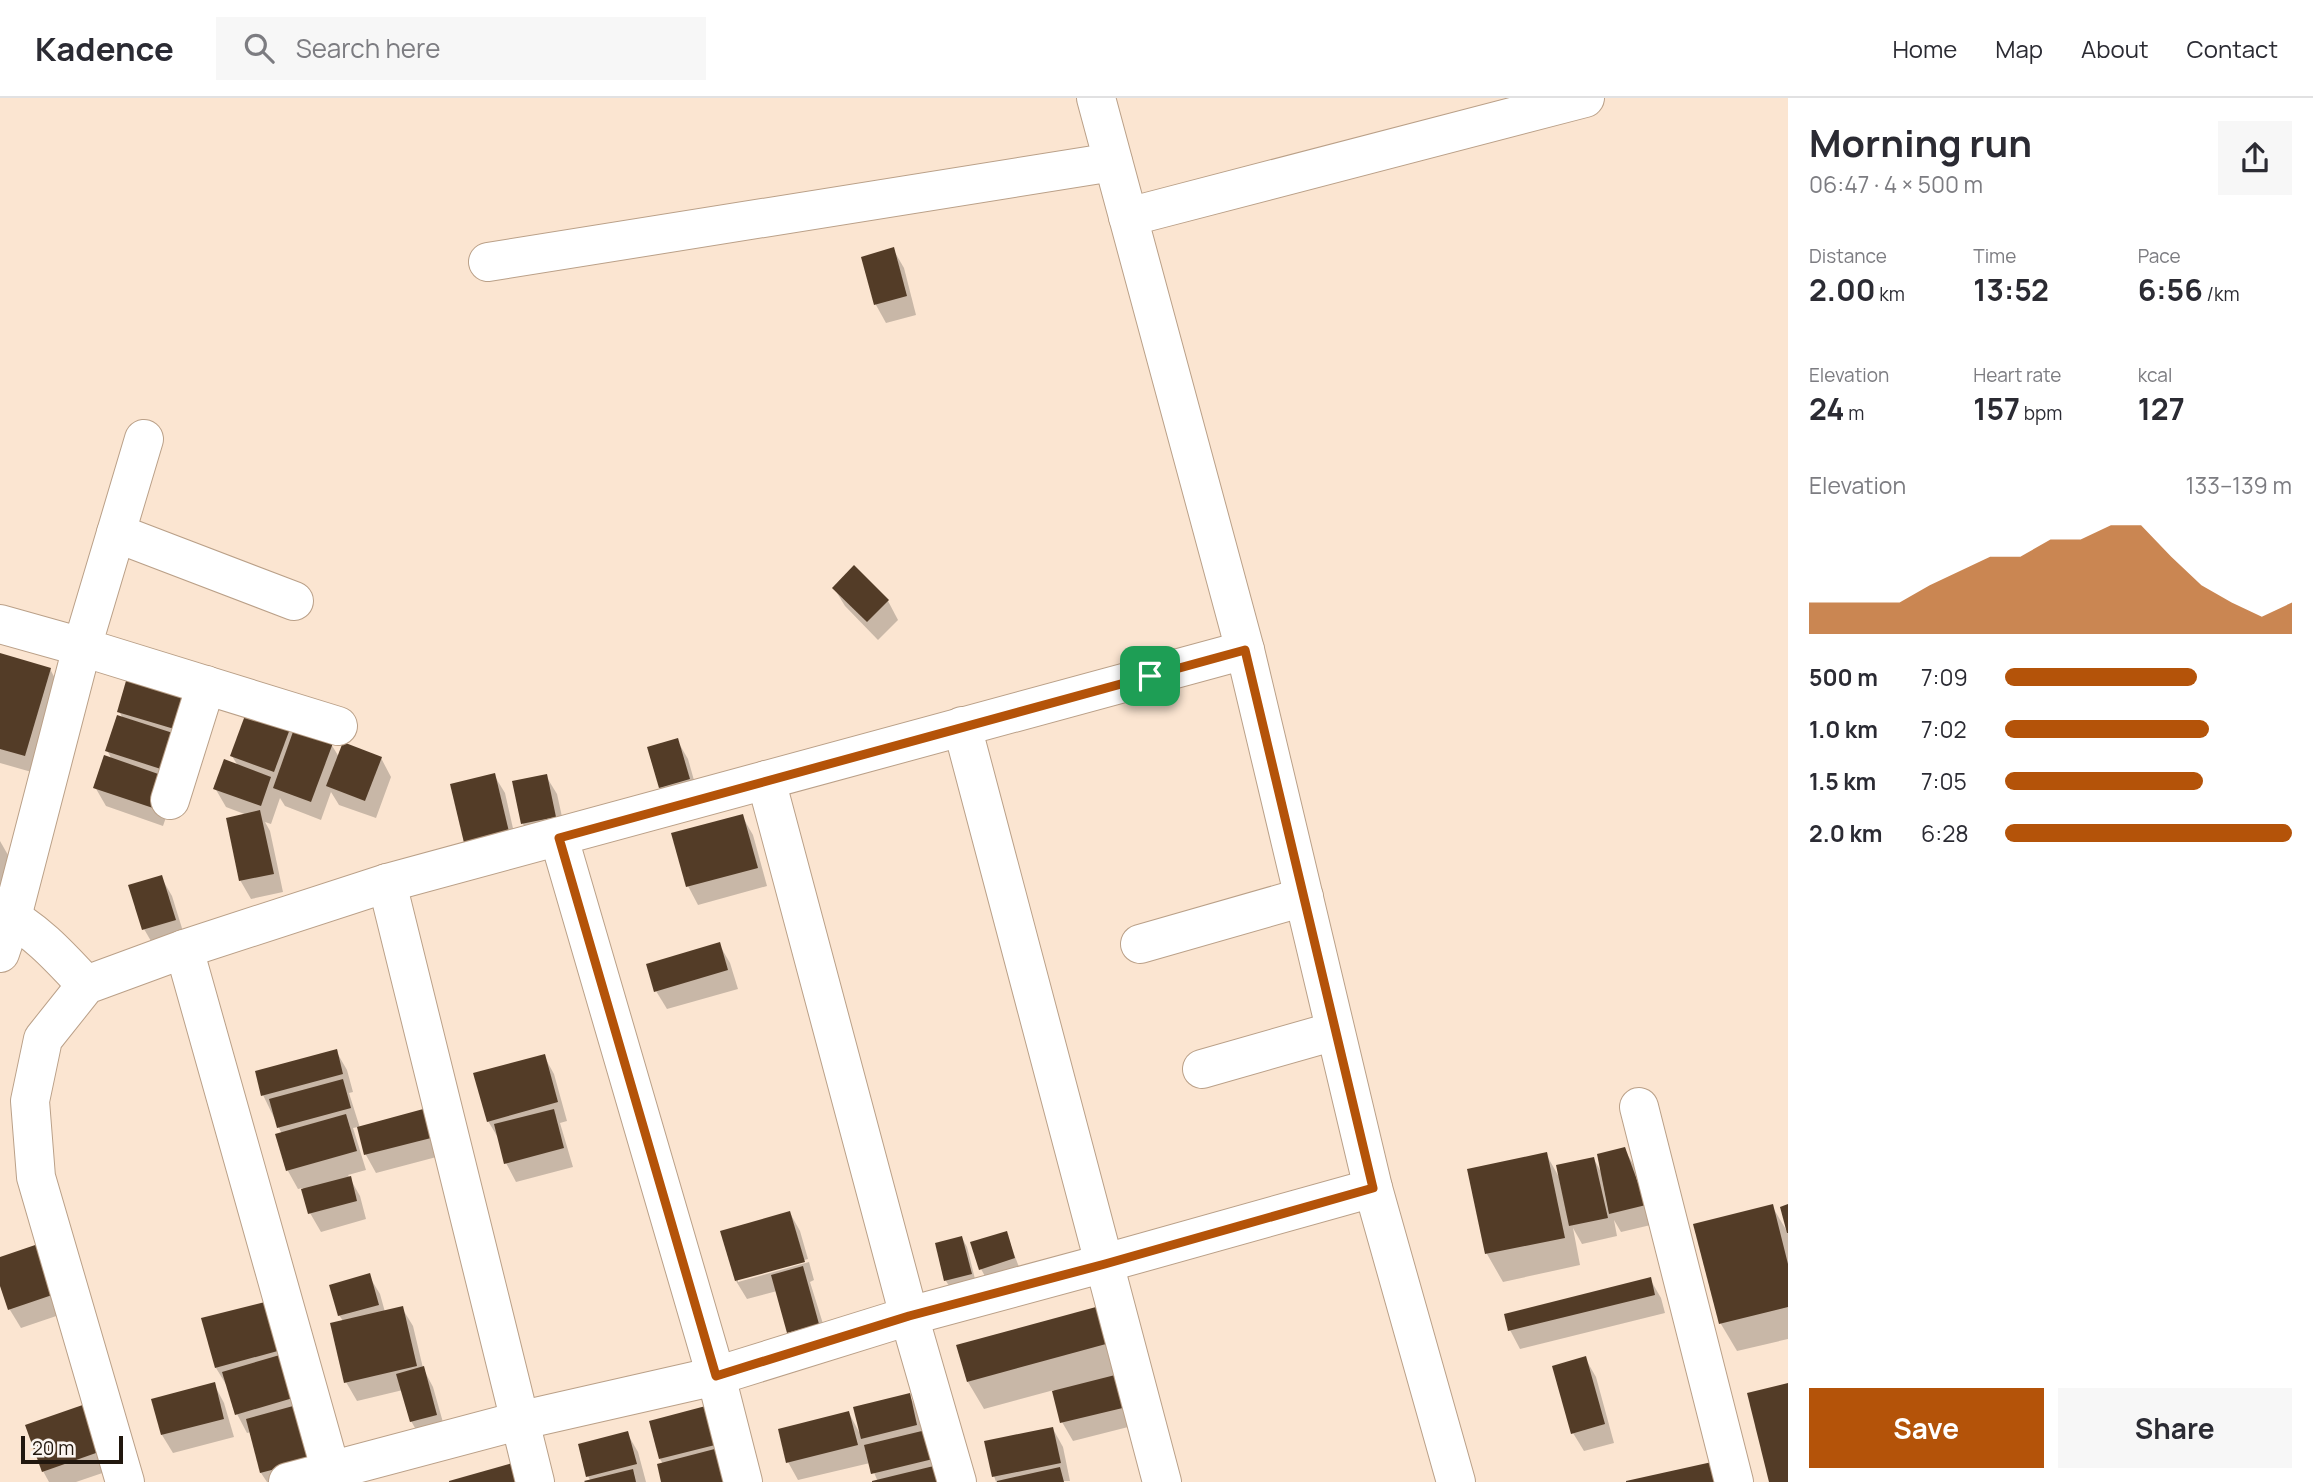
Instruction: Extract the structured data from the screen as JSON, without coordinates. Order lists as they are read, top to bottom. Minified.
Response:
{"scale_bar":"20 m","page":{"header":"Kadence","search":"Search here","nav":["Home","Map","About","Contact"],"heading":["Morning run","06:47 · 4 × 500 m"],"stats":[["Distance","2.00 km"],["Time","13:52"],["Pace","6:56 /km"],["Elevation","24 m"],["Heart rate","157 bpm"],["kcal","127"]],"chart":["Elevation","133–139 m"],"list":[{"name":"500 m","note":"7:09"},{"name":"1.0 km","note":"7:02"},{"name":"1.5 km","note":"7:05"},{"name":"2.0 km","note":"6:28"}],"buttons":["Save","Share"],"scale":"20 m"}}
